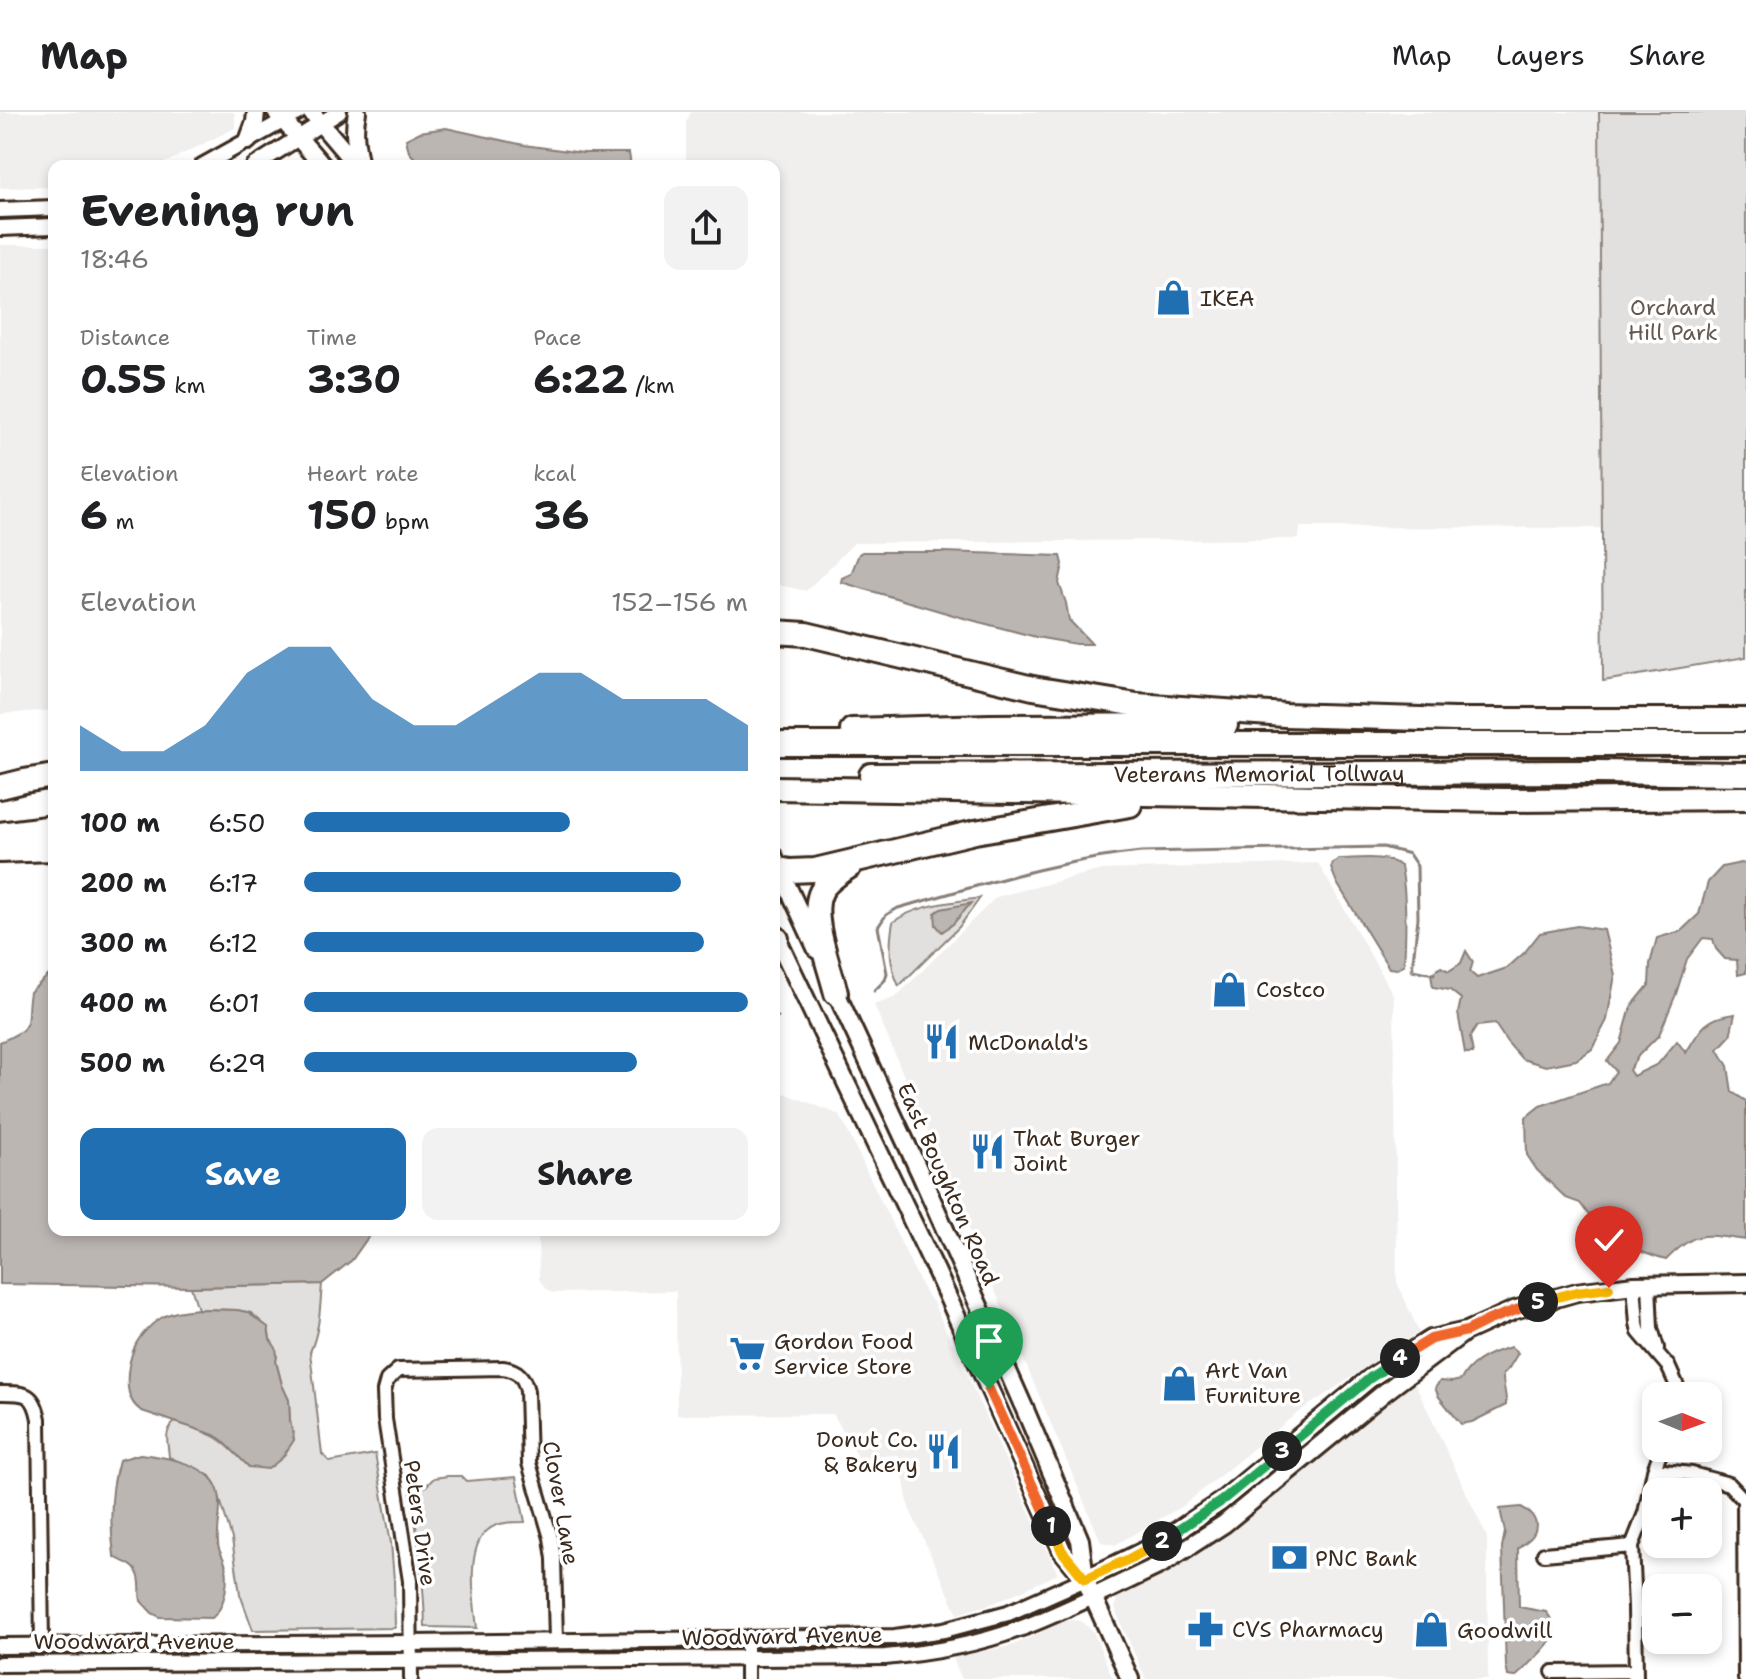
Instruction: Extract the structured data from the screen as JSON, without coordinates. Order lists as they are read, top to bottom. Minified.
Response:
{"streets":{"highway":["Veterans Memorial Tollway"],"main road":["East Boughton Road","Woodward Avenue"],"street":["Clover Lane","Peters Drive"]},"crossings":[["East Boughton Road","Woodward Avenue"],["Clover Lane","Peters Drive"],["Clover Lane","Woodward Avenue"],["Peters Drive","Woodward Avenue"]],"parks":["Orchard Hill Park"],"places":{"shop":["IKEA","Costco","Art Van Furniture","Goodwill"],"restaurant":["McDonald's","That Burger Joint","Donut Co. & Bakery"],"supermarket":["Gordon Food Service Store"],"bank":["PNC Bank"],"pharmacy":["CVS Pharmacy"]},"north":"right","page":{"header":"Map","nav":["Map","Layers","Share"],"heading":["Evening run","18:46"],"stats":[["Distance","0.55 km"],["Time","3:30"],["Pace","6:22 /km"],["Elevation","6 m"],["Heart rate","150 bpm"],["kcal","36"]],"chart":["Elevation","152–156 m"],"list":[{"name":"100 m","note":"6:50"},{"name":"200 m","note":"6:17"},{"name":"300 m","note":"6:12"},{"name":"400 m","note":"6:01"},{"name":"500 m","note":"6:29"}],"buttons":["Save","Share"],"pins":["5","4","3","1","2"],"map_buttons":["+","−"]}}
